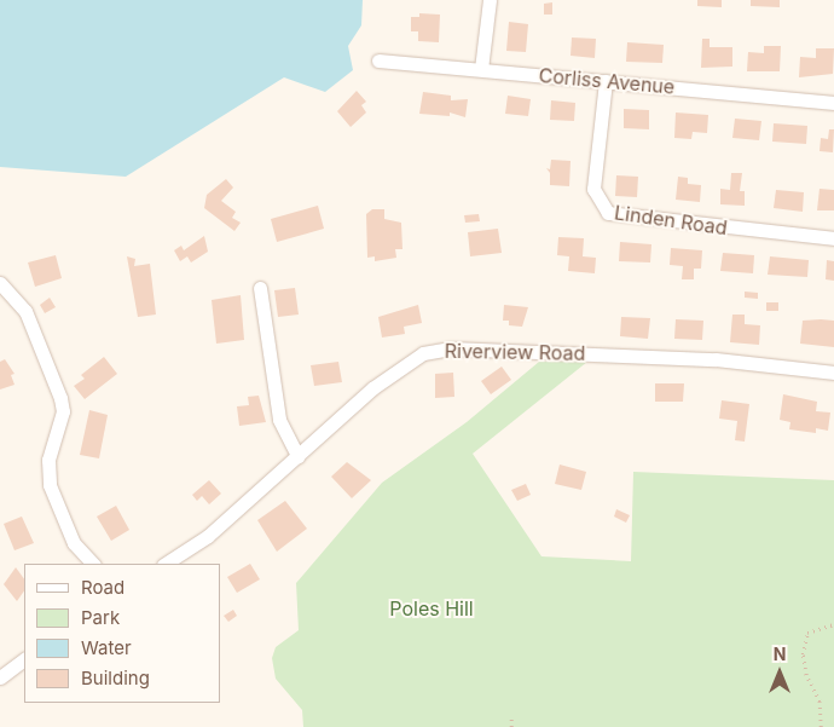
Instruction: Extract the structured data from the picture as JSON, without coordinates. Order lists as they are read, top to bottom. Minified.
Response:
{"streets":{"street":["Corliss Avenue","Linden Road","Riverview Road"]},"crossings":[["Corliss Avenue","Linden Road"]],"parks":["Poles Hill"],"legend":["Road","Park","Water","Building"],"north":"top"}
